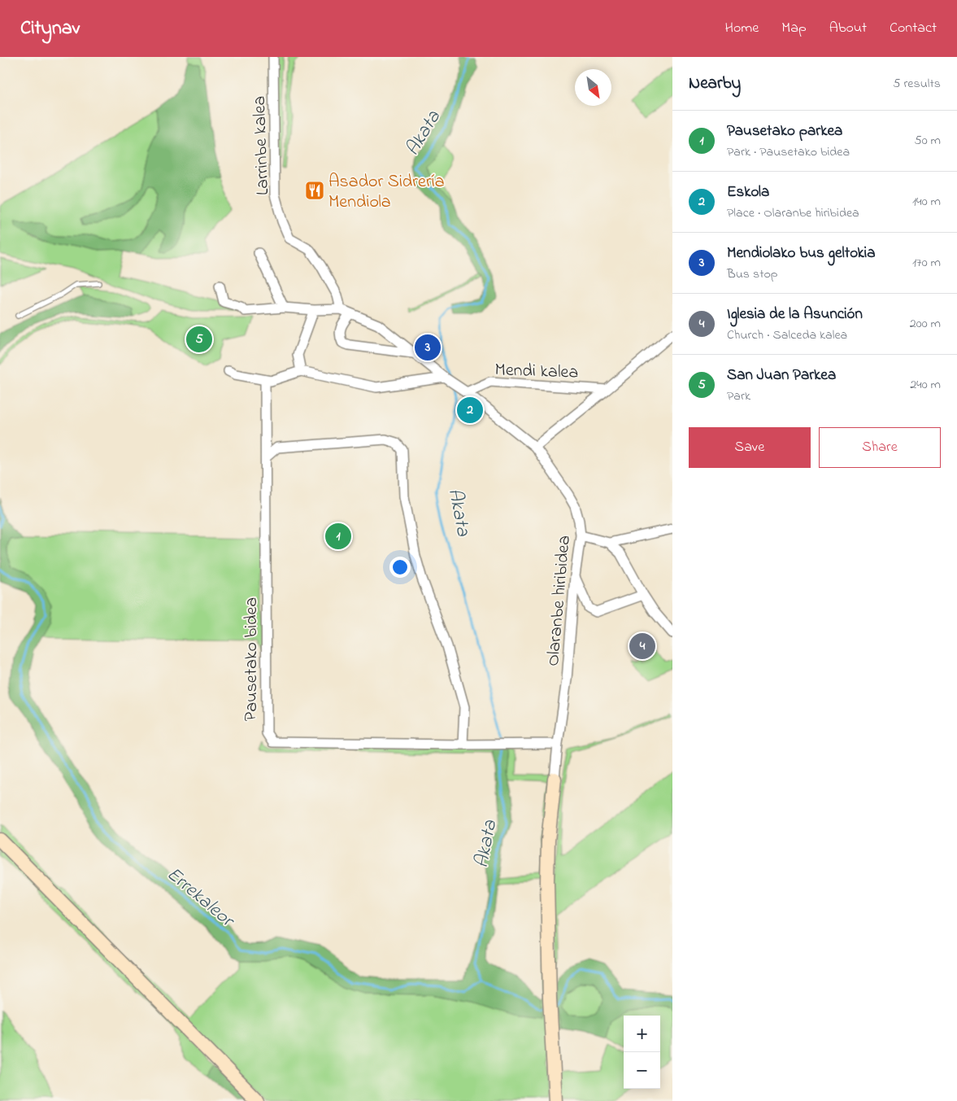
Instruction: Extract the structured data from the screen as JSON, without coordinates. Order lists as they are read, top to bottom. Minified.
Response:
{"streets":{"street":["Larrinbe kalea","Mendi kalea","Olaranbe hiribidea","Pausetako bidea"]},"crossings":[["Larrinbe kalea","Olaranbe hiribidea"],["Mendi kalea","Olaranbe hiribidea"],["Olaranbe hiribidea","Pausetako bidea"]],"water":["Akata","Errekaleor"],"places":{"restaurant":["Asador Sidrería Mendiola"]},"north":"bottom right","page":{"header":"Citynav","nav":["Home","Map","About","Contact"],"heading":["Nearby","5 results"],"list":[{"mark":"1","name":"Pausetako parkea","note":"Park · Pausetako bidea","value":"50 m"},{"mark":"2","name":"Eskola","note":"Place · Olaranbe hiribidea","value":"140 m"},{"mark":"3","name":"Mendiolako bus geltokia","note":"Bus stop","value":"170 m"},{"mark":"4","name":"Iglesia de la Asunción","note":"Church · Salceda kalea","value":"200 m"},{"mark":"5","name":"San Juan Parkea","note":"Park","value":"240 m"}],"pins":["5","3","2","1","4"],"buttons":["Save","Share"],"map_buttons":["+","−"]}}
